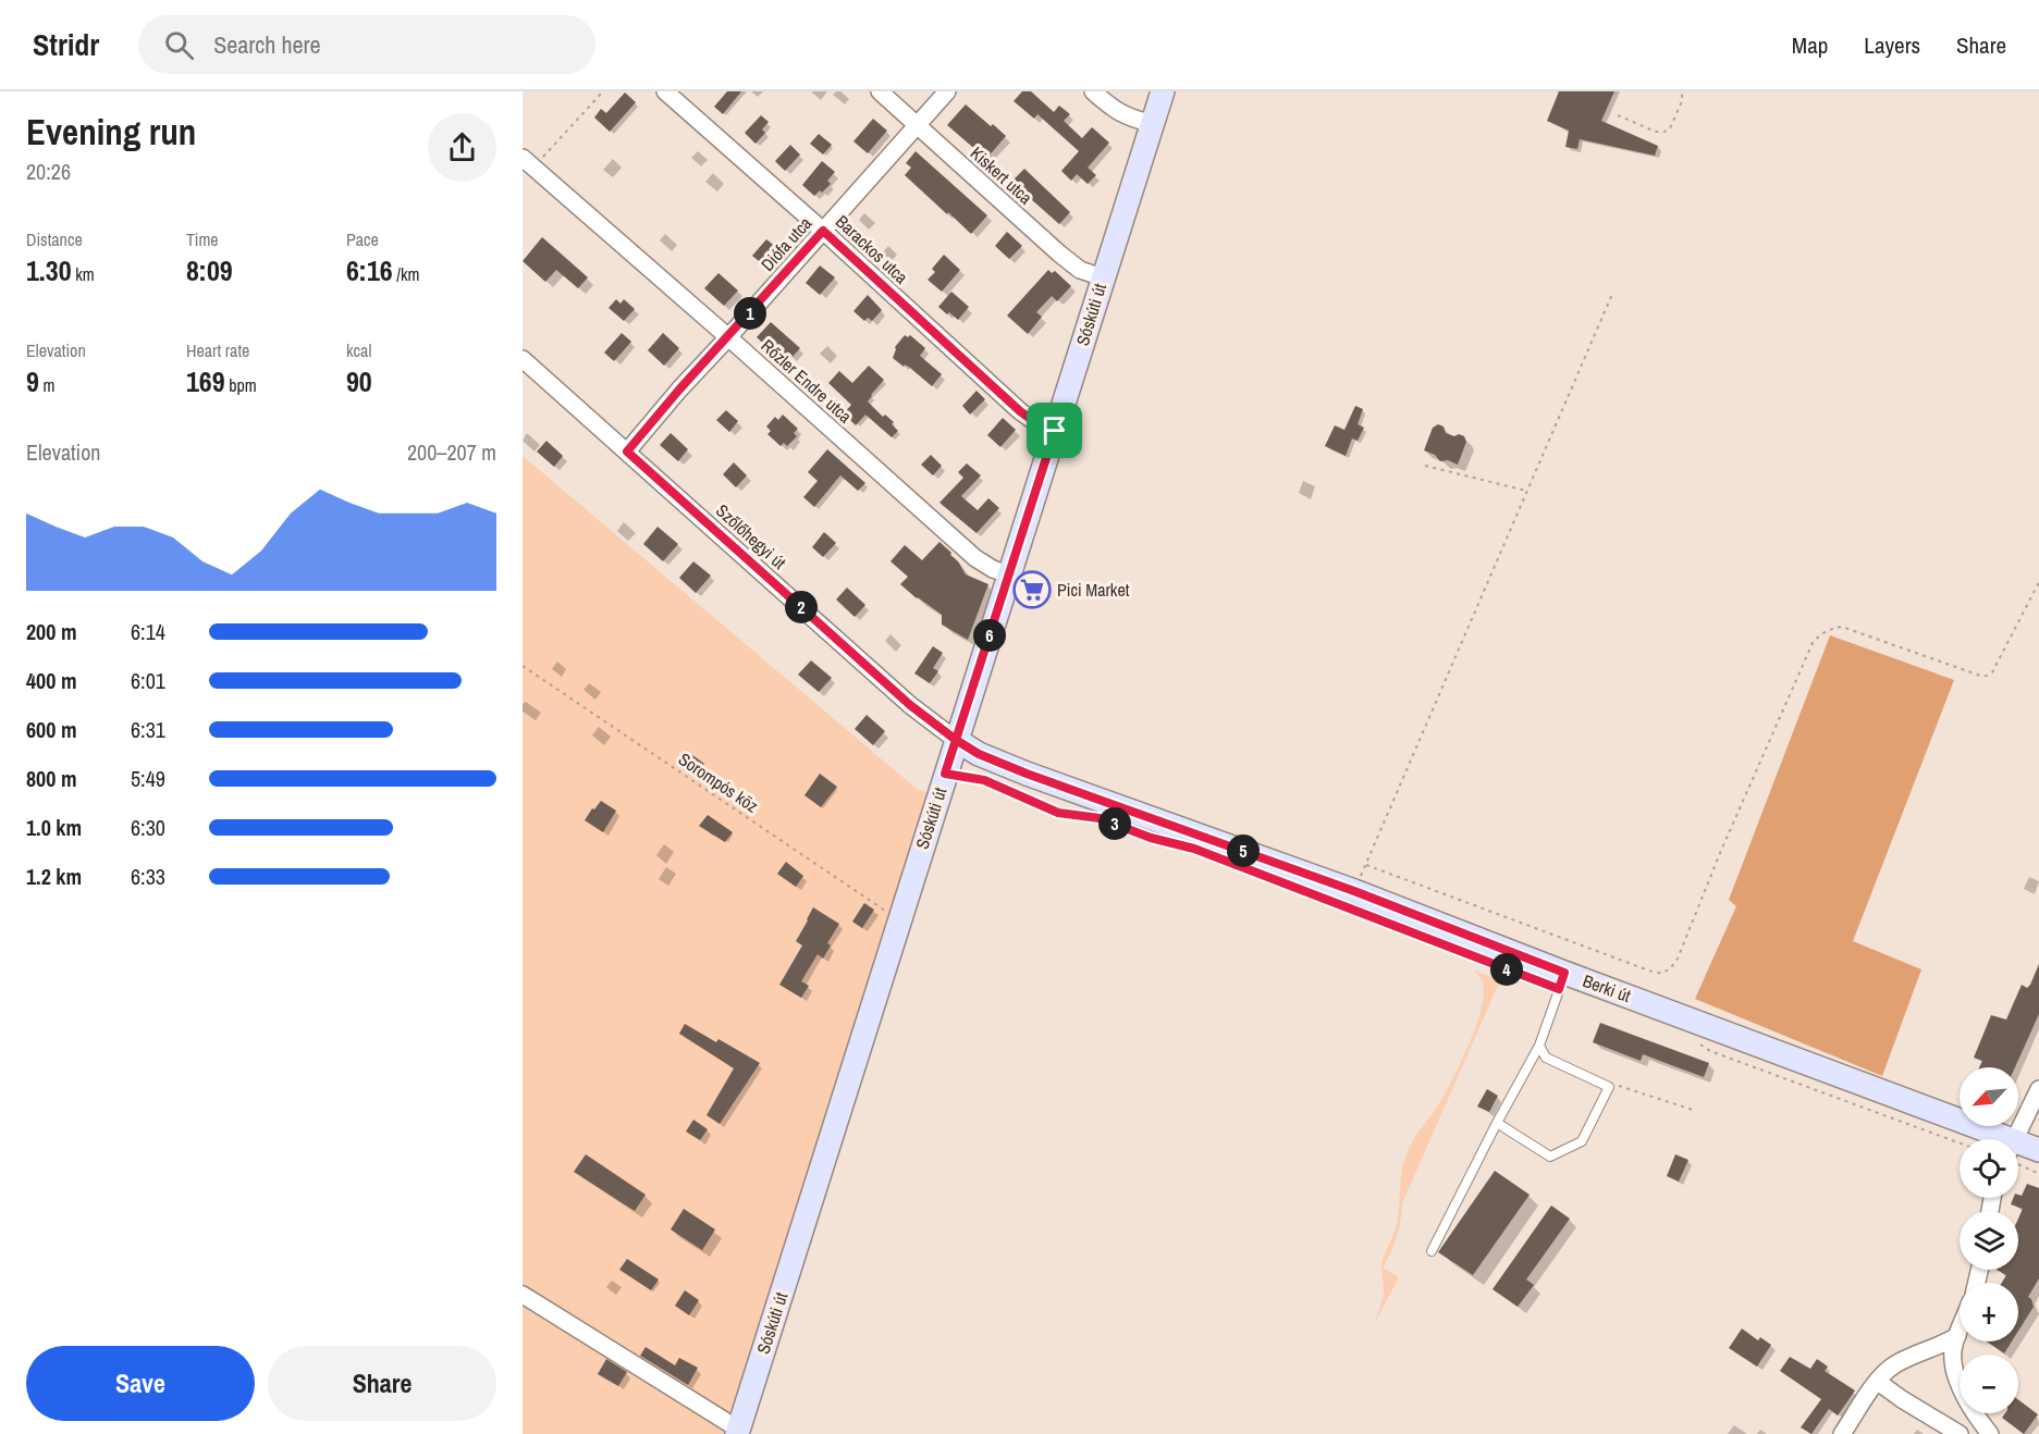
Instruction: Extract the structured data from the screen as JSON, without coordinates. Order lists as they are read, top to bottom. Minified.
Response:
{"streets":{"main road":["Sóskúti út","Berki út"],"street":["Kiskert utca","Diófa utca","Barackos utca","Rőzler Endre utca","Szőlőhegyi út"],"path":["Sorompós köz"]},"crossings":[["Kiskert utca","Diófa utca"],["Kiskert utca","Sóskúti út"],["Diófa utca","Barackos utca"],["Diófa utca","Rőzler Endre utca"],["Diófa utca","Szőlőhegyi út"],["Barackos utca","Sóskúti út"],["Sóskúti út","Rőzler Endre utca"],["Sóskúti út","Szőlőhegyi út"],["Sóskúti út","Sorompós köz"],["Sóskúti út","Berki út"],["Szőlőhegyi út","Berki út"]],"places":{"supermarket":["Pici Market"]},"north":"bottom left","page":{"header":"Stridr","search":"Search here","nav":["Map","Layers","Share"],"heading":["Evening run","20:26"],"stats":[["Distance","1.30 km"],["Time","8:09"],["Pace","6:16 /km"],["Elevation","9 m"],["Heart rate","169 bpm"],["kcal","90"]],"pins":["1","2","6","3","5","4"],"chart":["Elevation","200–207 m"],"list":[{"name":"200 m","note":"6:14"},{"name":"400 m","note":"6:01"},{"name":"600 m","note":"6:31"},{"name":"800 m","note":"5:49"},{"name":"1.0 km","note":"6:30"},{"name":"1.2 km","note":"6:33"}],"map_buttons":["+","−"],"buttons":["Save","Share"]}}
